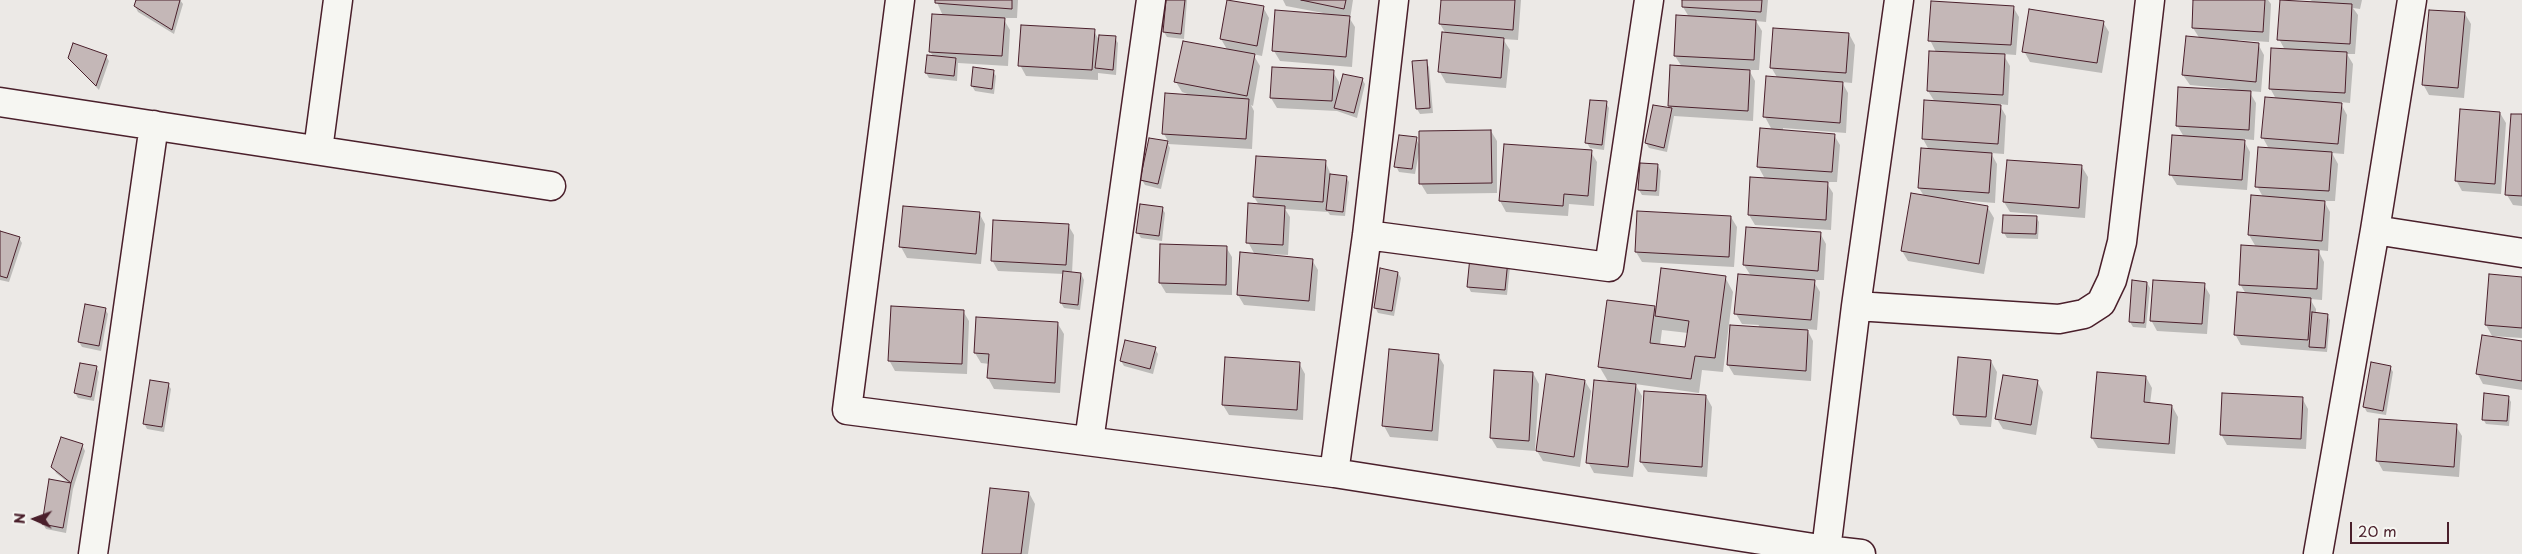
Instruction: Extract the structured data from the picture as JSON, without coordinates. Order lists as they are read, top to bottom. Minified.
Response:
{"scale_bar":"20 m","north":"left"}
